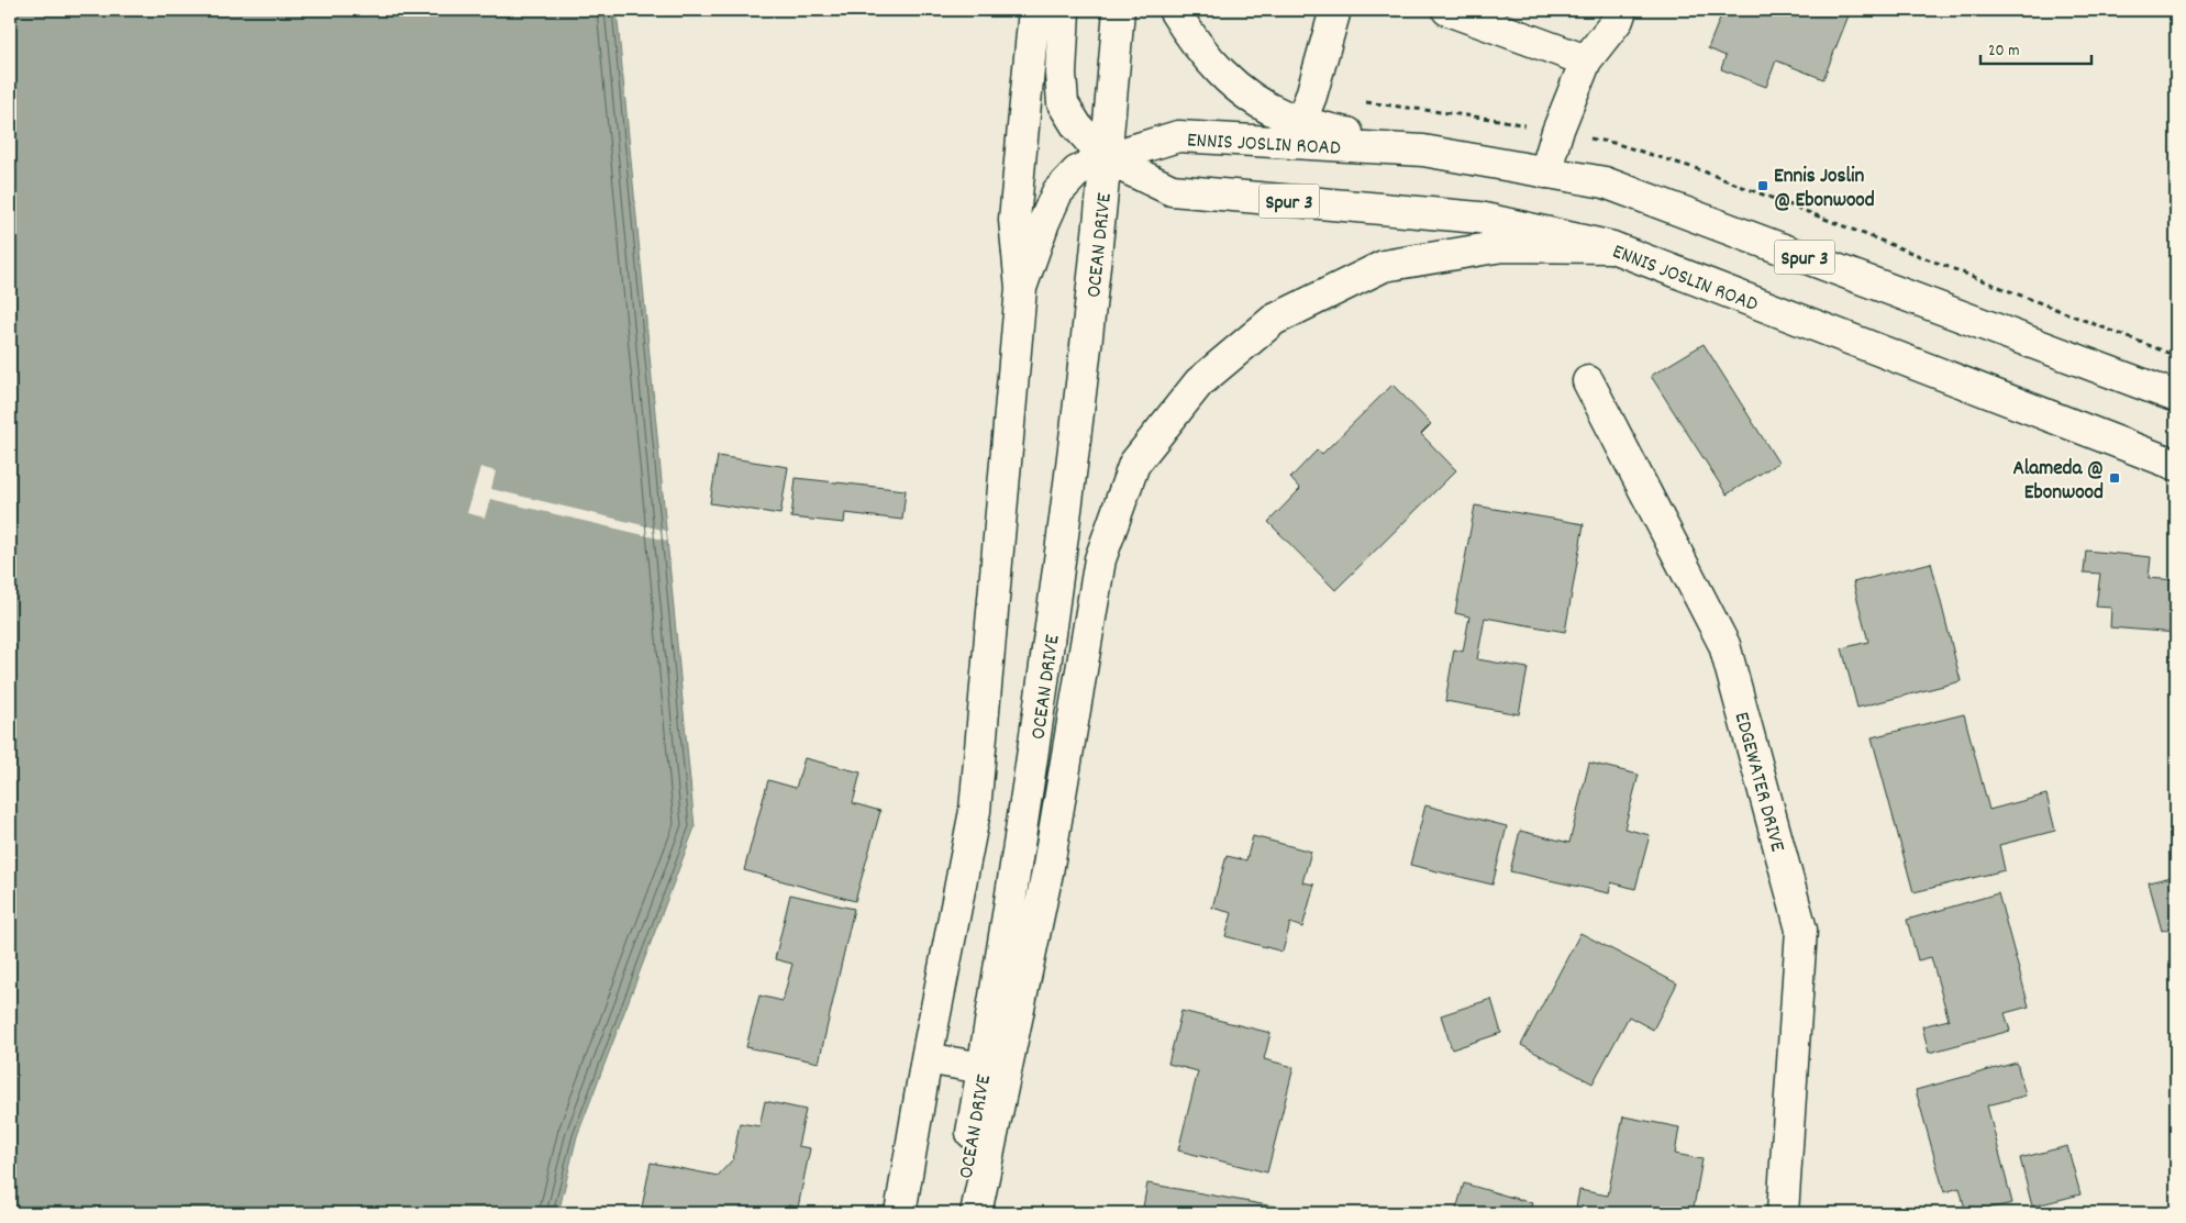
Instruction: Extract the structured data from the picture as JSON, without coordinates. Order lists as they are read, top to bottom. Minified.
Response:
{"streets":{"main road":["ENNIS JOSLIN ROAD","Spur 3","OCEAN DRIVE","EDGEWATER DRIVE"]},"crossings":[["ENNIS JOSLIN ROAD","Spur 3"],["ENNIS JOSLIN ROAD","OCEAN DRIVE"],["Spur 3","OCEAN DRIVE"]],"places":{"transit":["Ennis Joslin @ Ebonwood","Alameda @ Ebonwood"]},"scale_bar":"20 m"}
